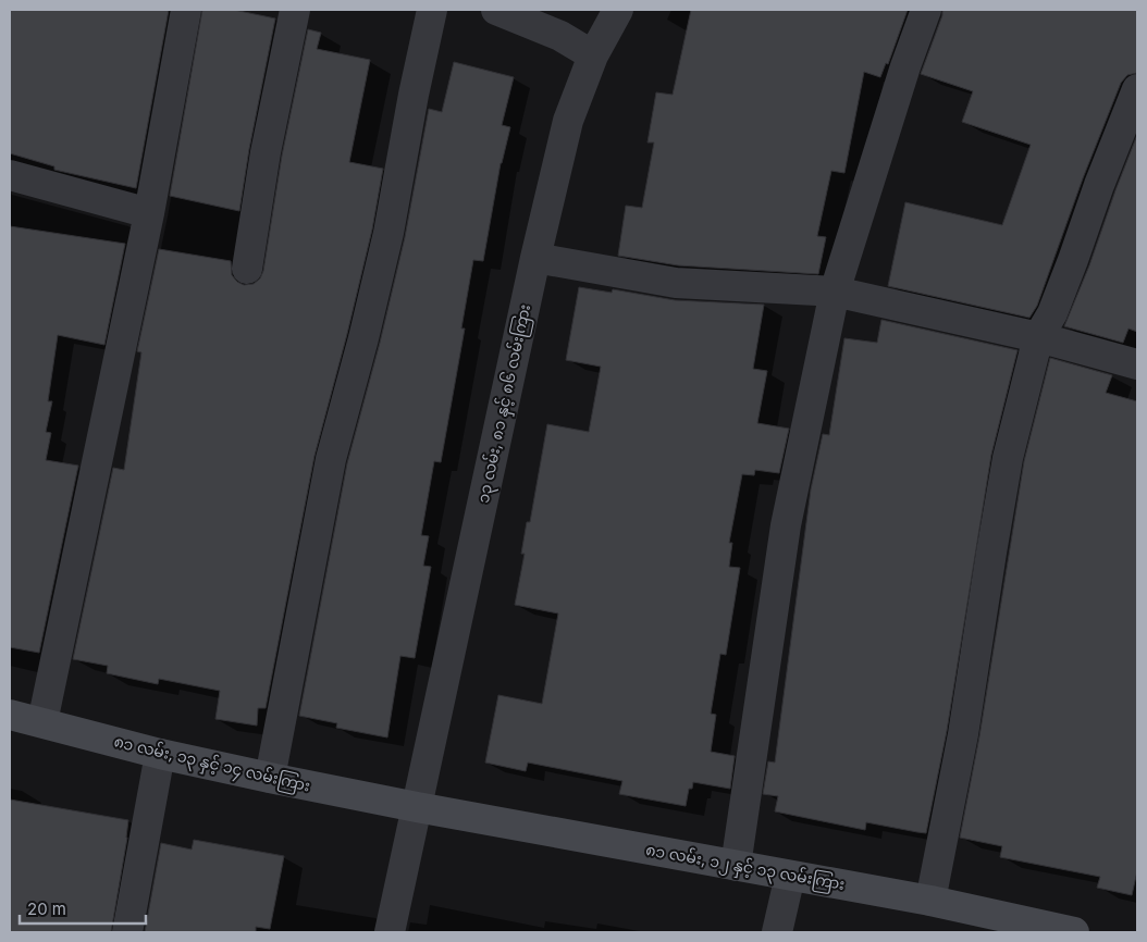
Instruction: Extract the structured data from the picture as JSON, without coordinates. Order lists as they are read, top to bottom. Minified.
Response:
{"streets":{"street":["၁၃ လမ်း, ၈၁ နှင့် ၈၆ လမ်းကြား","၈၁ လမ်း, ၁၃ နှင့် ၁၄ လမ်းကြား","၈၁ လမ်း, ၁၂ နှင့် ၁၃ လမ်းကြား"]},"crossings":[["၁၃ လမ်း, ၈၁ နှင့် ၈၆ လမ်းကြား","၈၁ လမ်း, ၁၃ နှင့် ၁၄ လမ်းကြား"],["၁၃ လမ်း, ၈၁ နှင့် ၈၆ လမ်းကြား","၈၁ လမ်း, ၁၂ နှင့် ၁၃ လမ်းကြား"],["၈၁ လမ်း, ၁၃ နှင့် ၁၄ လမ်းကြား","၈၁ လမ်း, ၁၂ နှင့် ၁၃ လမ်းကြား"]],"scale_bar":"20 m"}
